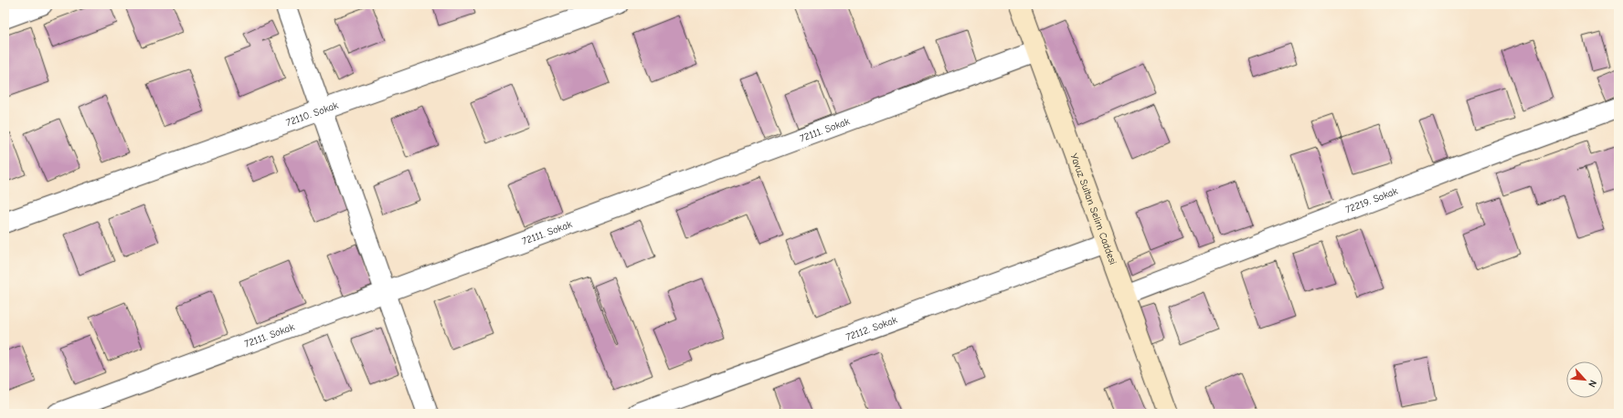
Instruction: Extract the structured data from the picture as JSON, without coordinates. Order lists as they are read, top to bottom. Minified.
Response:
{"streets":{"street":["72110. Sokak","72111. Sokak","72219. Sokak","Yavuz Sultan Selim Caddesi","72112. Sokak"]},"crossings":[["72111. Sokak","Yavuz Sultan Selim Caddesi"],["72219. Sokak","Yavuz Sultan Selim Caddesi"],["Yavuz Sultan Selim Caddesi","72112. Sokak"]],"north":"bottom right"}
